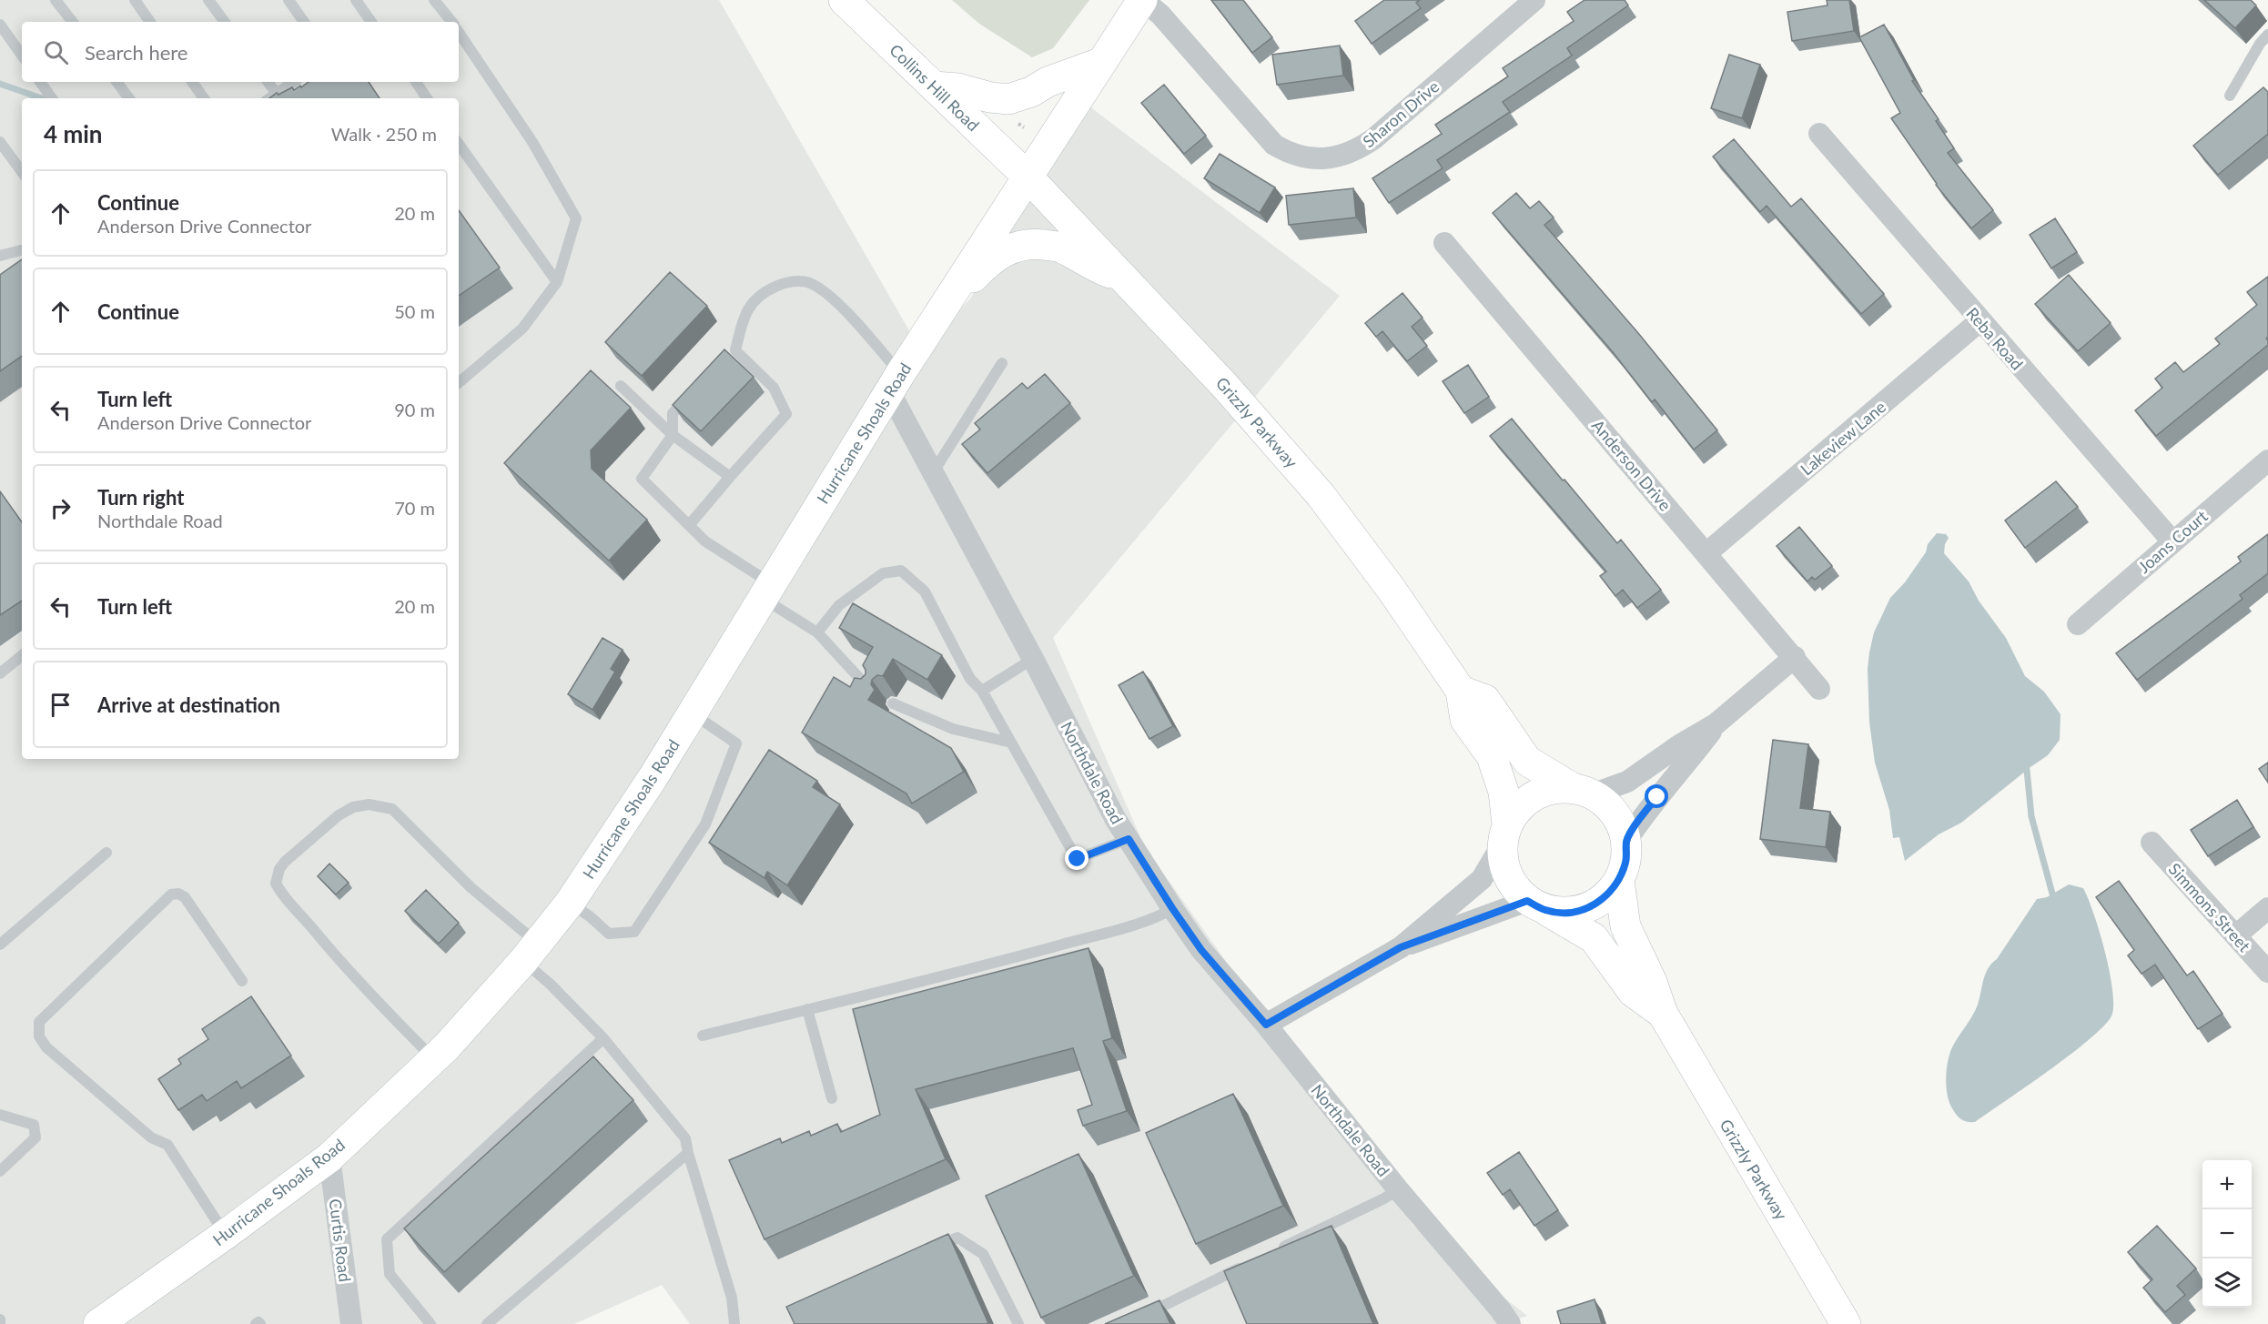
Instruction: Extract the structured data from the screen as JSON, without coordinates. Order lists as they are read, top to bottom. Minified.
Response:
{"streets":{"street":["Collins Hill Road","Sharon Drive","Reba Road","Grizzly Parkway","Hurricane Shoals Road","Lakeview Lane","Anderson Drive","Joans Court","Northdale Road","Simmons Street","Curtis Road"]},"crossings":[["Collins Hill Road","Grizzly Parkway"],["Collins Hill Road","Hurricane Shoals Road"],["Sharon Drive","Hurricane Shoals Road"],["Reba Road","Lakeview Lane"],["Reba Road","Joans Court"],["Grizzly Parkway","Hurricane Shoals Road"],["Hurricane Shoals Road","Northdale Road"],["Hurricane Shoals Road","Curtis Road"],["Lakeview Lane","Anderson Drive"]],"page":{"search":"Search here","heading":["4 min","Walk · 250 m"],"list":[["Continue","Anderson Drive Connector","20 m"],["Continue","50 m"],["Turn left","Anderson Drive Connector","90 m"],["Turn right","Northdale Road","70 m"],["Turn left","20 m"],"Arrive at destination"],"map_buttons":["+","−"]}}
